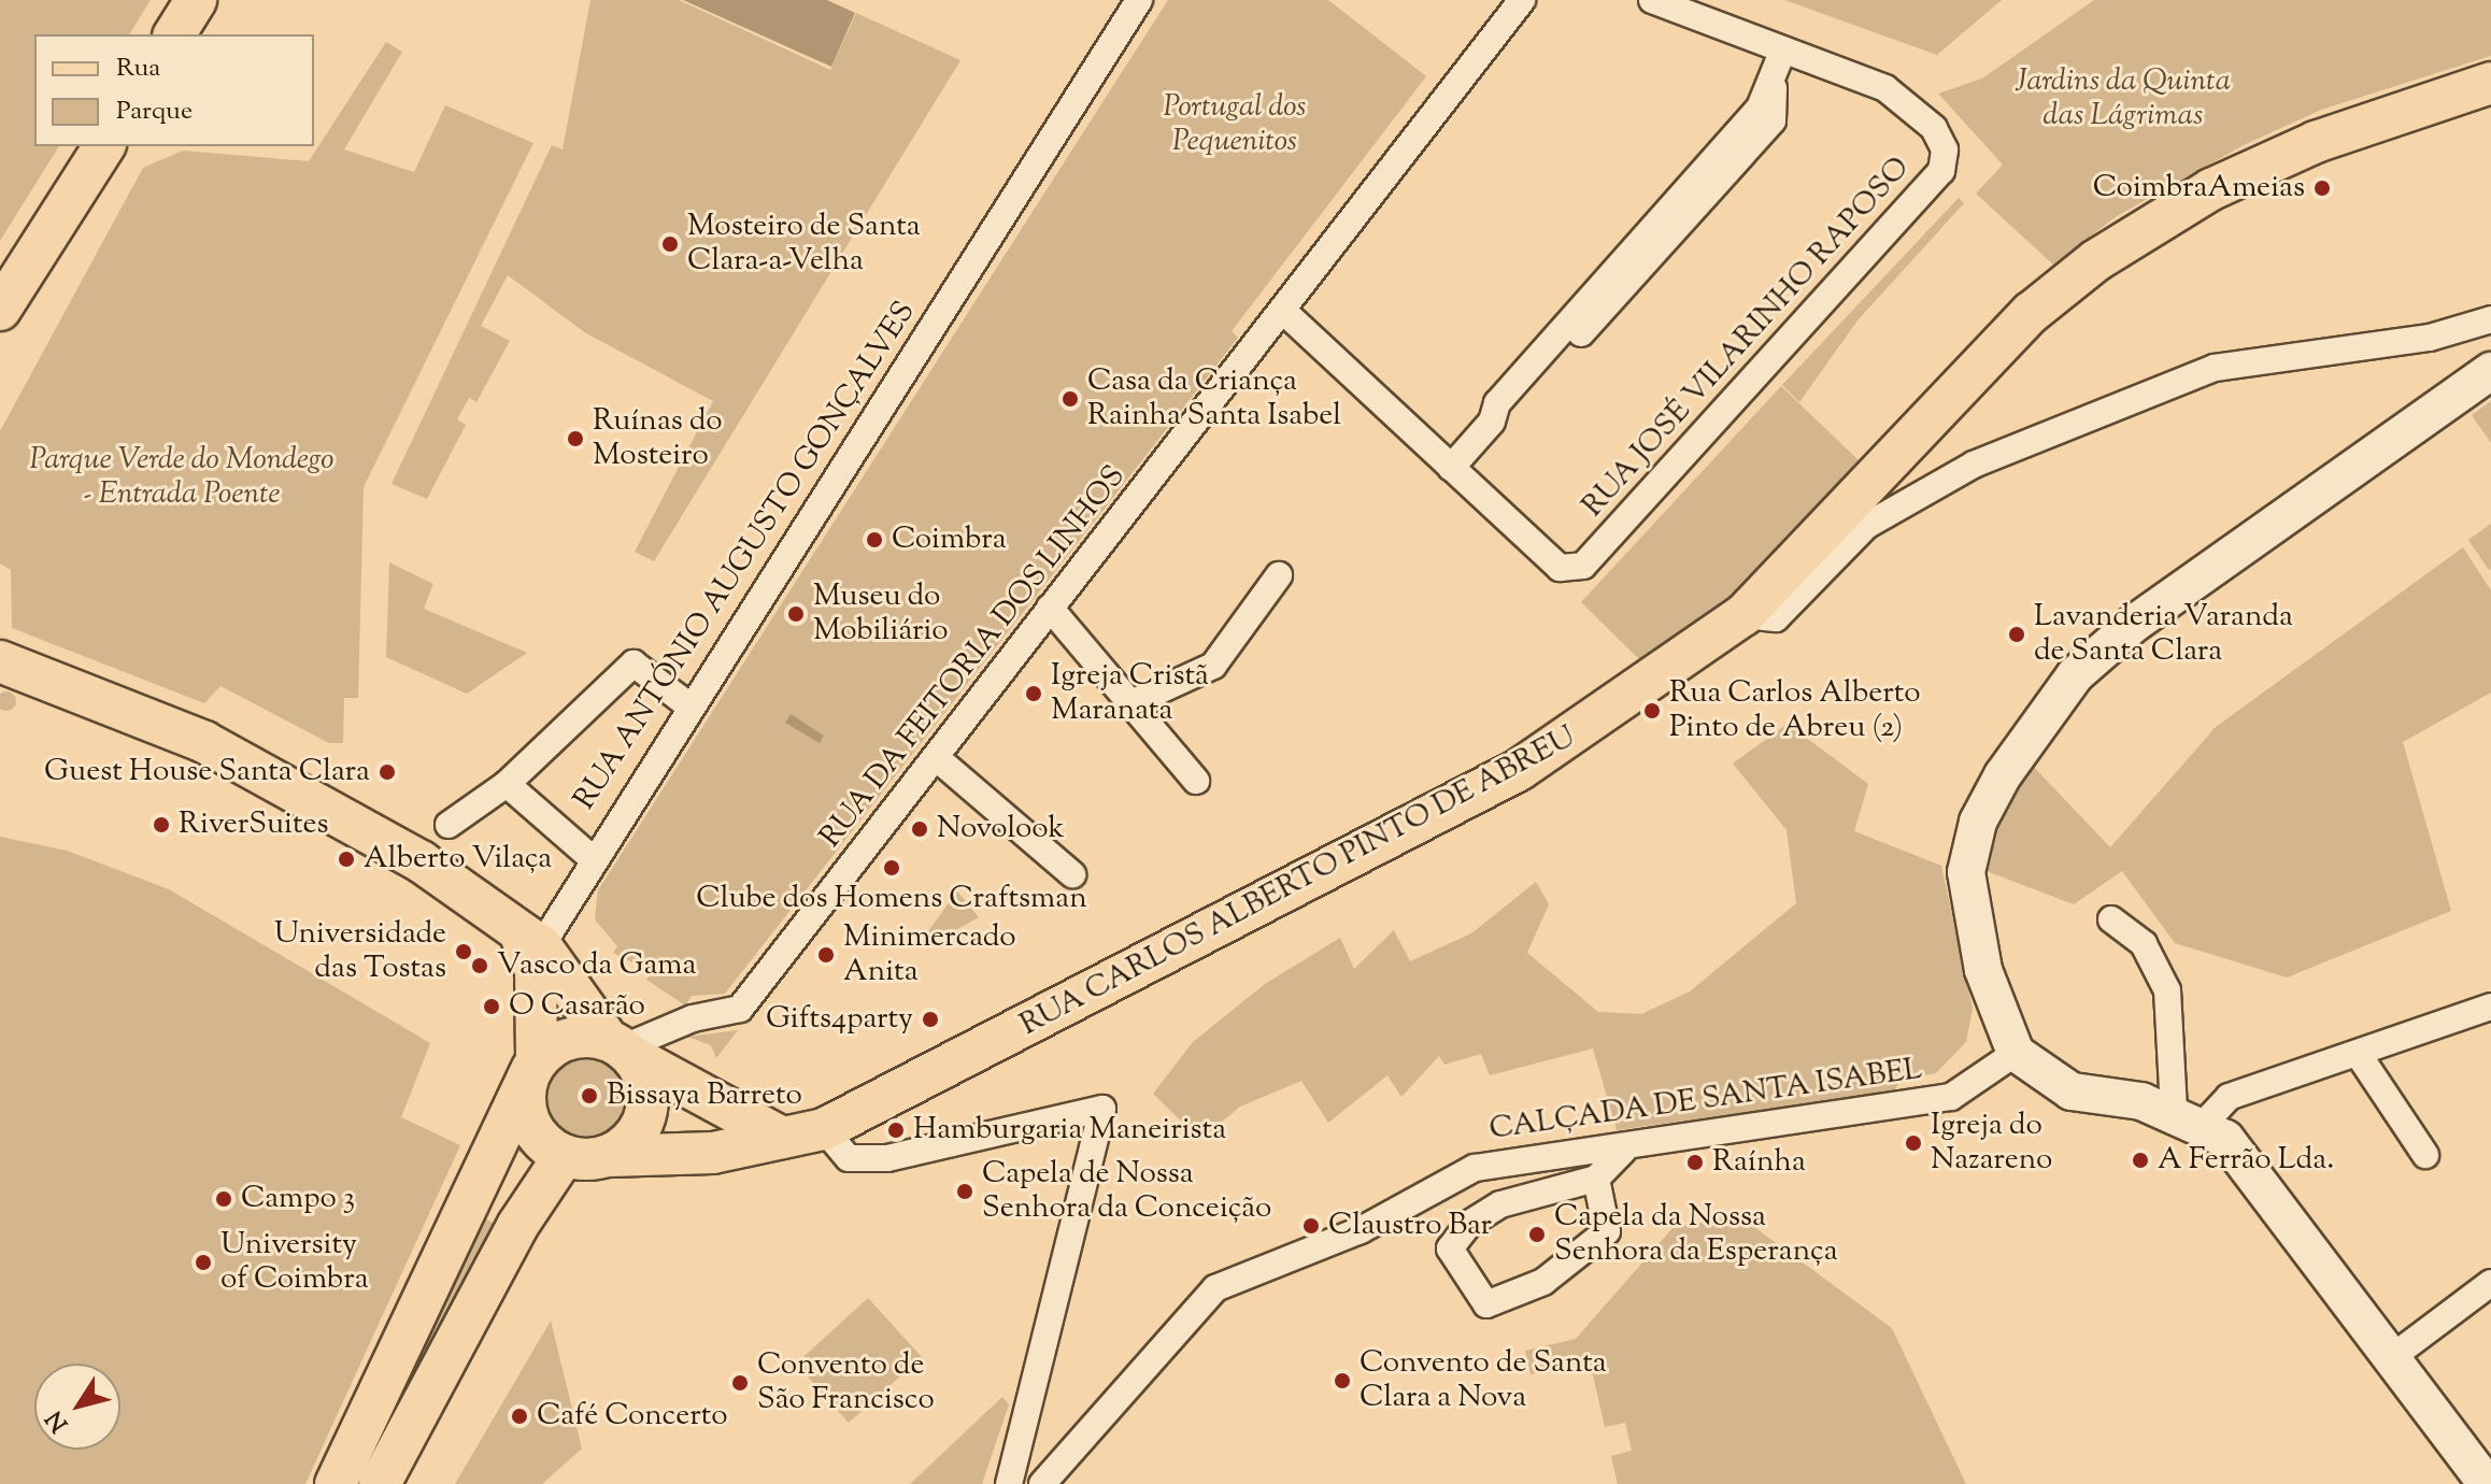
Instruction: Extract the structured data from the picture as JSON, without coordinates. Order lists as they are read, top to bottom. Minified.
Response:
{"streets":{"main road":["RUA CARLOS ALBERTO PINTO DE ABREU"],"street":["RUA JOSÉ VILARINHO RAPOSO","RUA ANTÓNIO AUGUSTO GONÇALVES","RUA DA FEITORIA DOS LINHOS","CALÇADA DE SANTA ISABEL"]},"crossings":[["RUA DA FEITORIA DOS LINHOS","RUA CARLOS ALBERTO PINTO DE ABREU"]],"parks":["Jardins da Quinta das Lágrimas","Portugal dos Pequenitos","Parque Verde do Mondego - Entrada Poente"],"places":["CoimbraAmeias","Mosteiro de Santa Clara-a-Velha","Casa da Criança Rainha Santa Isabel","Ruínas do Mosteiro","Coimbra","Museu do Mobiliário","Lavanderia Varanda de Santa Clara","Igreja Cristã Maranata","Rua Carlos Alberto Pinto de Abreu (2)","Guest House Santa Clara","RiverSuites","Novolook","Alberto Vilaça","Clube dos Homens Craftsman","Universidade das Tostas","Minimercado Anita","Vasco da Gama","O Casarão","Gifts4party","Bissaya Barreto","Hamburgaria Maneirista","Igreja do Nazareno","A Ferrão Lda.","Raínha","Capela de Nossa Senhora da Conceição","Campo 3","Claustro Bar","Capela da Nossa Senhora da Esperança","University of Coimbra","Convento de Santa Clara a Nova","Convento de São Francisco","Café Concerto"],"legend":["Rua","Parque"],"north":"bottom left"}
